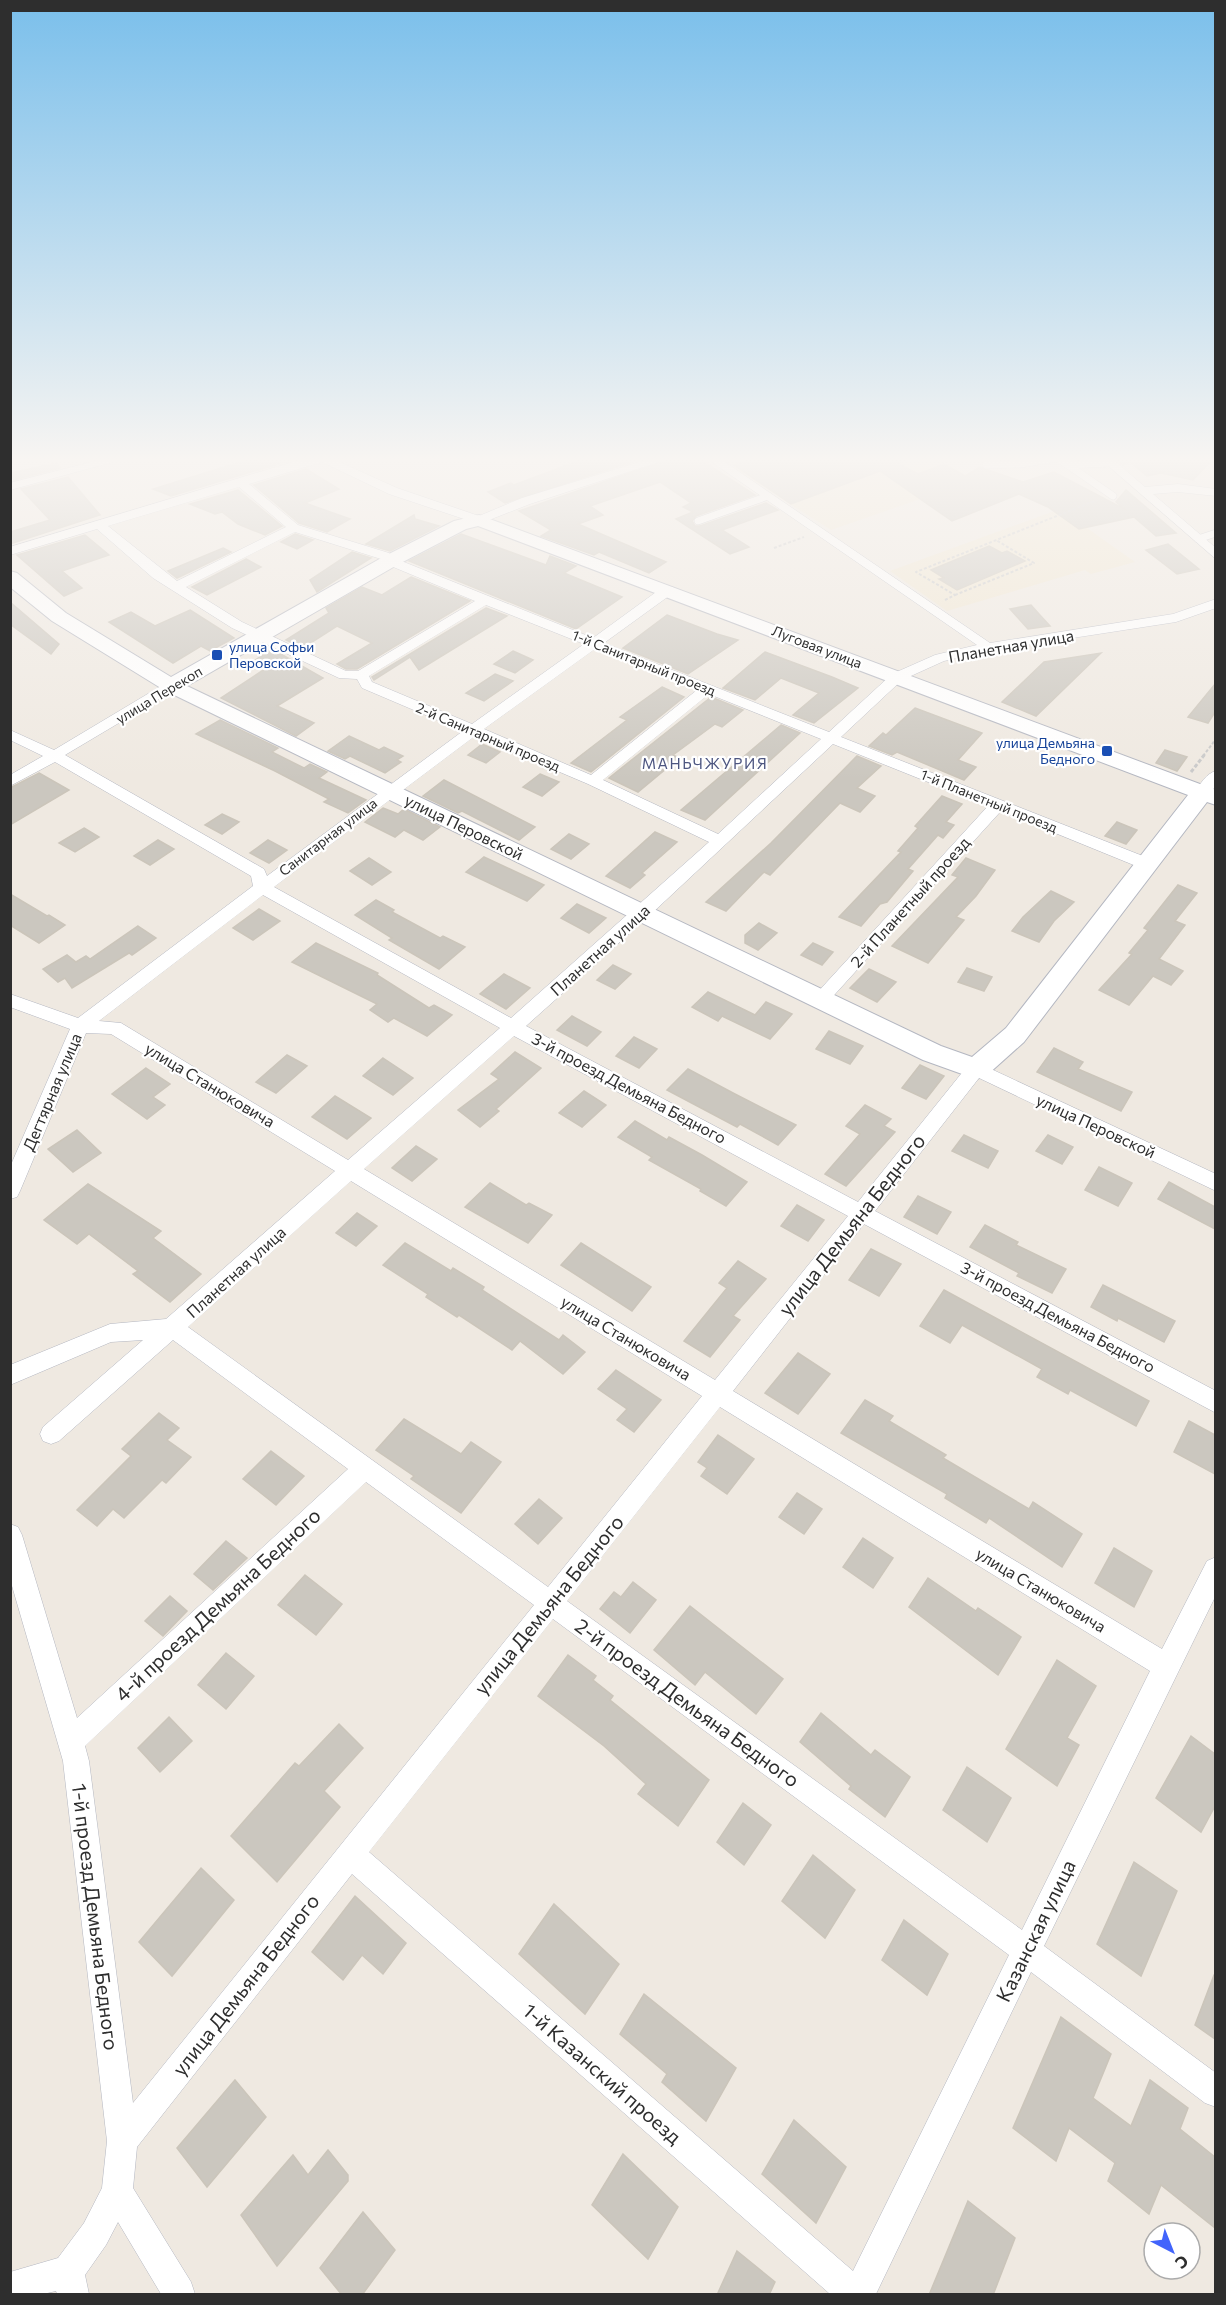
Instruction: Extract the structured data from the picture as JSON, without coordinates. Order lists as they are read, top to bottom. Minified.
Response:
{"streets":{"main road":["Луговая улица","улица Перекоп","улица Перовской","улица Демьяна Бедного"],"street":["Планетная улица","1-й Санитарный проезд","2-й Санитарный проезд","1-й Планетный проезд","Санитарная улица","2-й Планетный проезд","улица Станюковича","3-й проезд Демьяна Бедного","Дегтярная улица","4-й проезд Демьяна Бедного","2-й проезд Демьяна Бедного","1-й проезд Демьяна Бедного","Казанская улица","1-й Казанский проезд"]},"crossings":[["Планетная улица","Луговая улица"],["Планетная улица","1-й Санитарный проезд"],["Планетная улица","2-й Санитарный проезд"],["Планетная улица","1-й Планетный проезд"],["Планетная улица","улица Перовской"],["Планетная улица","улица Станюковича"],["Планетная улица","3-й проезд Демьяна Бедного"],["Планетная улица","2-й проезд Демьяна Бедного"],["Луговая улица","Санитарная улица"],["Луговая улица","улица Демьяна Бедного"],["1-й Санитарный проезд","1-й Планетный проезд"],["1-й Санитарный проезд","Санитарная улица"],["улица Перекоп","2-й Санитарный проезд"],["улица Перекоп","улица Перовской"],["улица Перекоп","3-й проезд Демьяна Бедного"],["2-й Санитарный проезд","Санитарная улица"],["1-й Планетный проезд","2-й Планетный проезд"],["1-й Планетный проезд","улица Демьяна Бедного"],["улица Перовской","Санитарная улица"],["улица Перовской","2-й Планетный проезд"],["улица Перовской","улица Демьяна Бедного"],["Санитарная улица","улица Станюковича"],["Санитарная улица","3-й проезд Демьяна Бедного"],["Санитарная улица","Дегтярная улица"],["улица Станюковича","Дегтярная улица"],["улица Станюковича","улица Демьяна Бедного"],["улица Станюковича","Казанская улица"],["3-й проезд Демьяна Бедного","улица Демьяна Бедного"],["улица Демьяна Бедного","2-й проезд Демьяна Бедного"],["улица Демьяна Бедного","1-й проезд Демьяна Бедного"],["улица Демьяна Бедного","1-й Казанский проезд"],["4-й проезд Демьяна Бедного","2-й проезд Демьяна Бедного"],["4-й проезд Демьяна Бедного","1-й проезд Демьяна Бедного"],["2-й проезд Демьяна Бедного","Казанская улица"]],"districts":["МАНЬЧЖУРИЯ"],"places":{"transit":["улица Софьи Перовской","улица Демьяна Бедного"]},"north":"bottom right"}
